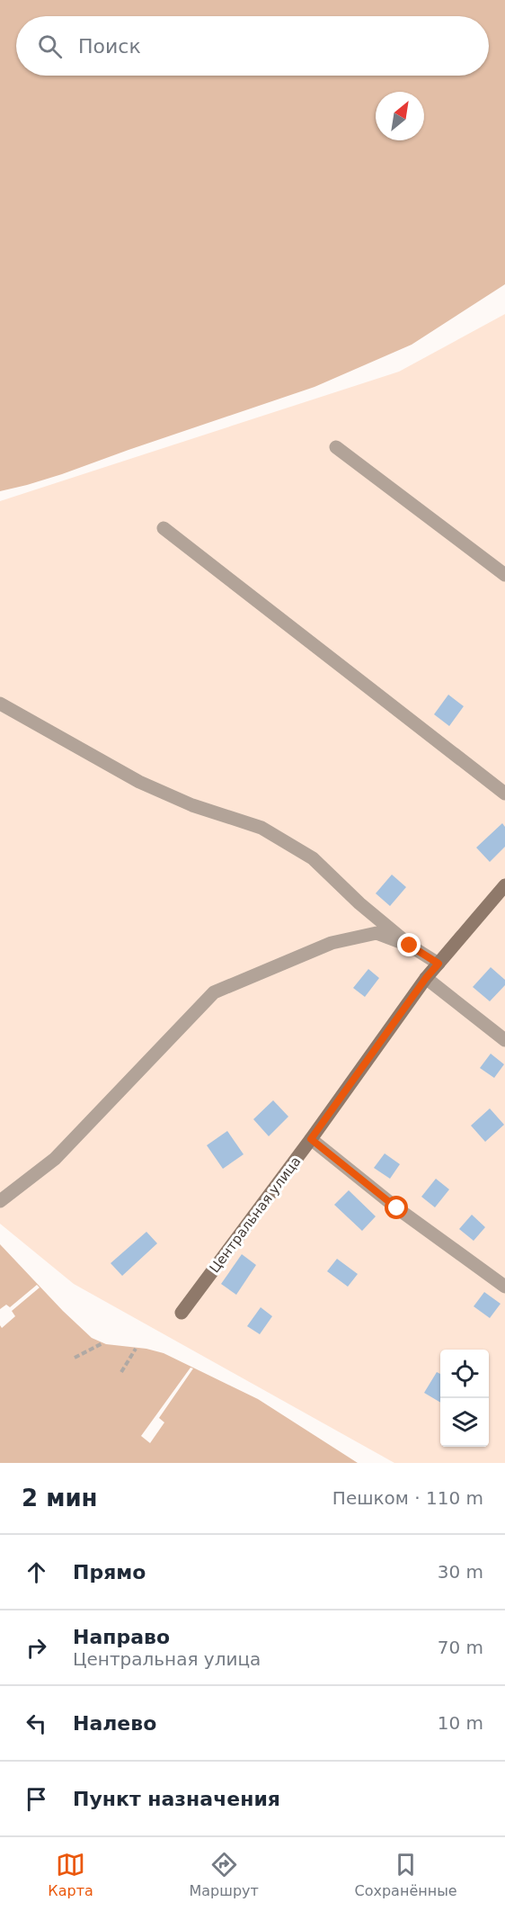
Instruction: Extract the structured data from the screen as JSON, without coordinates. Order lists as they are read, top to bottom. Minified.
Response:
{"streets":{"street":["Центральная улица"]},"north":"top right","page":{"search":"Поиск","heading":["2 мин","Пешком · 110 m"],"list":[["Прямо","30 m"],["Направо","Центральная улица","70 m"],["Налево","10 m"],"Пункт назначения"],"nav":["Карта","Маршрут","Сохранённые"]}}
